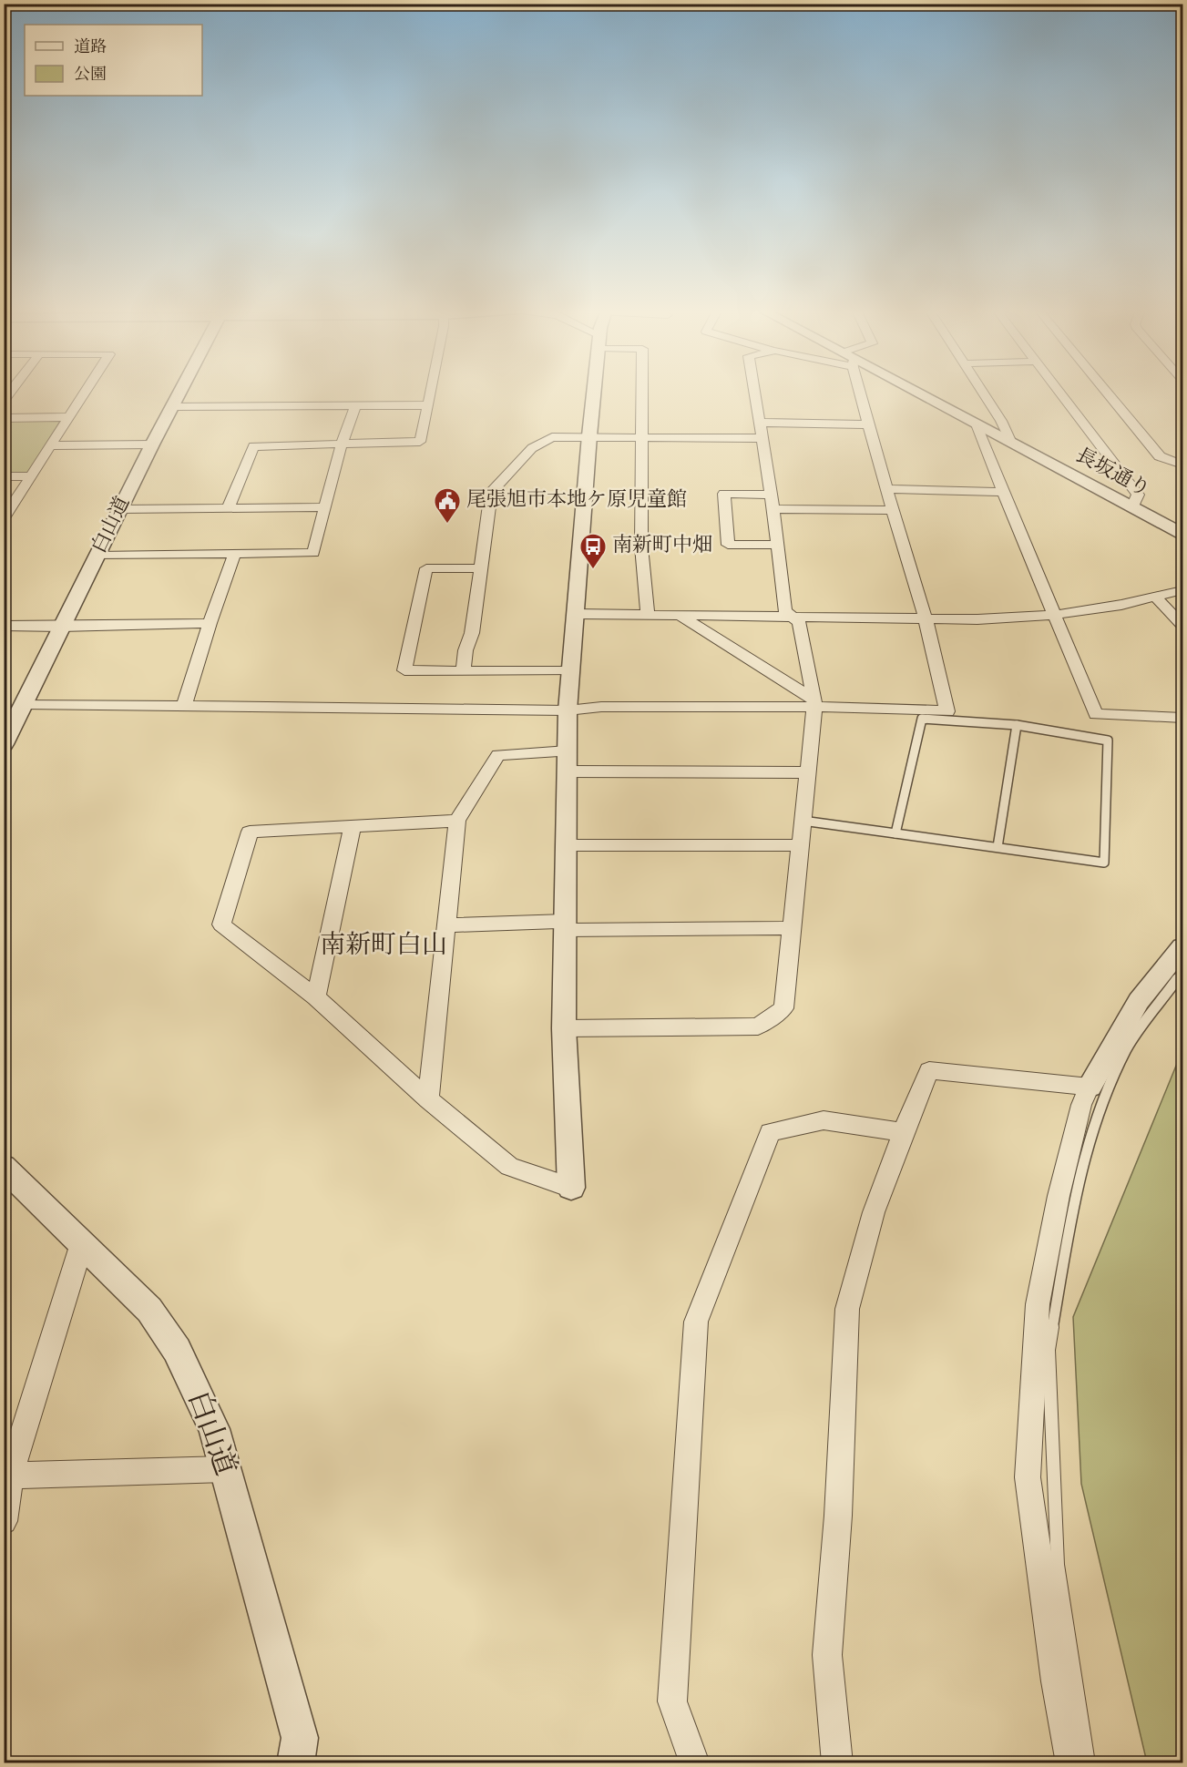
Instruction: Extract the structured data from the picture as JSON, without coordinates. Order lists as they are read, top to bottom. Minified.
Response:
{"streets":{"street":["長坂通り","白山道"]},"districts":["南新町白山"],"places":{"public building":["尾張旭市本地ケ原児童館"],"bus stop":["南新町中畑"]},"legend":["道路","公園"]}
